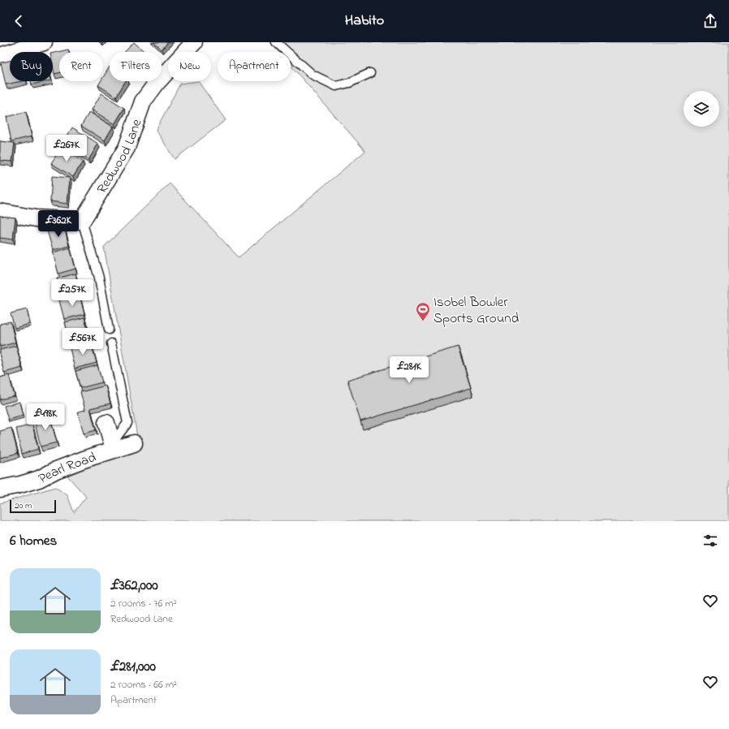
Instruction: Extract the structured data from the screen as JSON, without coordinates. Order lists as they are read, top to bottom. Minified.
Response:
{"streets":{"street":["Redwood Lane","Pearl Road"]},"places":{"sports":["Isobel Bowler Sports Ground"]},"scale_bar":"20 m","page":{"header":"Habito","chip":["Buy","Rent","Filters","New","Apartment"],"price":["£267K","£362K","£257K","£567K","£281K","£498K"],"scale":"20 m","heading":"6 homes","list":[{"name":"£362,000","note":"2 rooms · 76 m² · Redwood Lane"},{"name":"£281,000","note":"2 rooms · 66 m² · Apartment"}]}}
